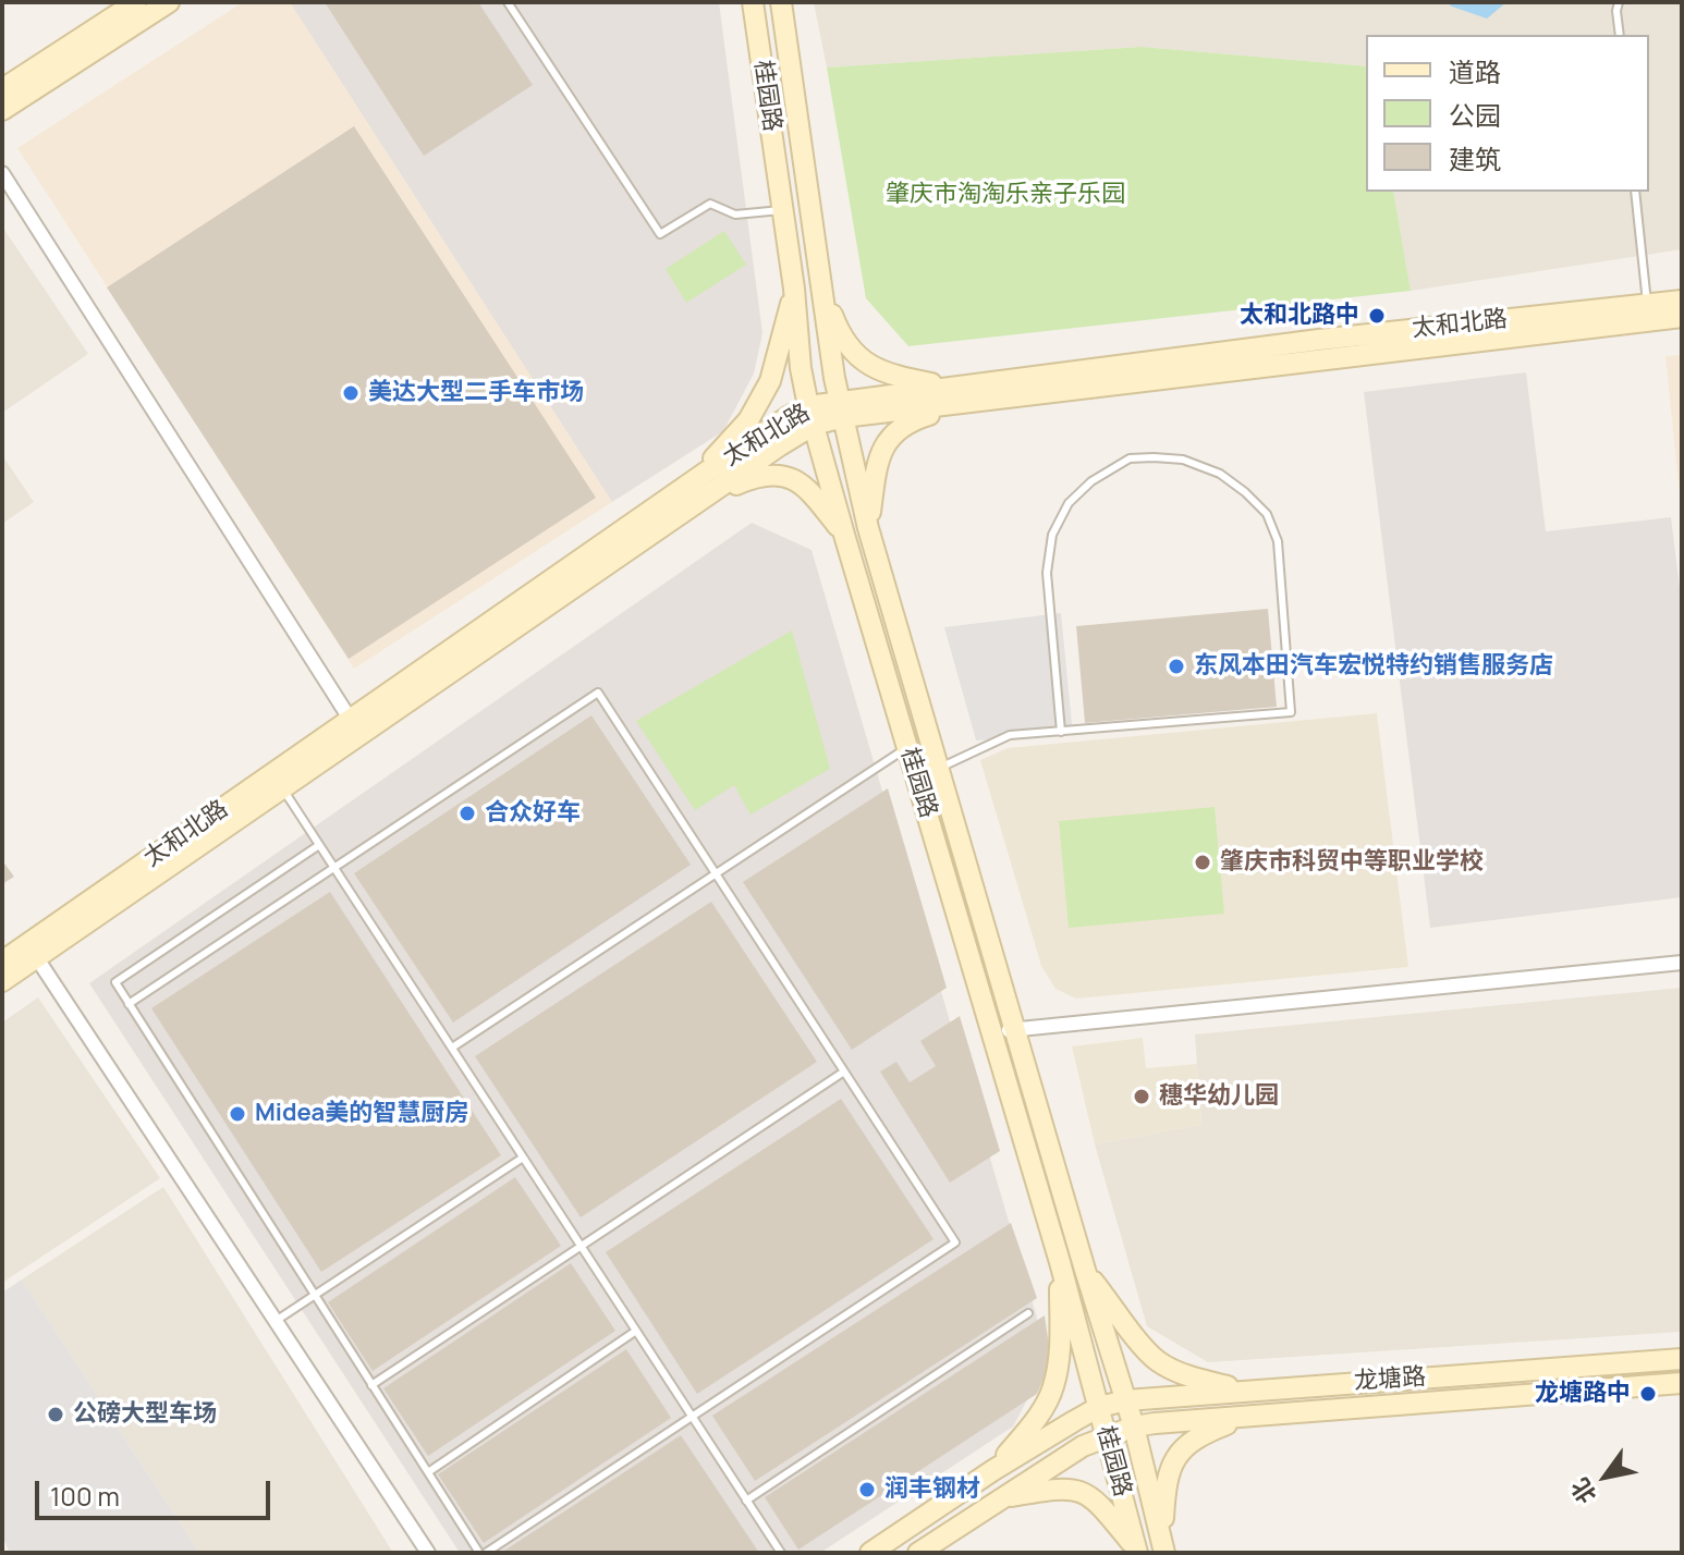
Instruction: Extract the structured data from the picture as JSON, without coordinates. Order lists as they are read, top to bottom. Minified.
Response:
{"streets":{"main road":["桂园路","太和北路","龙塘路"]},"crossings":[["桂园路","太和北路"],["桂园路","龙塘路"]],"parks":["肇庆市淘淘乐亲子乐园"],"places":["太和北路中","美达大型二手车市场","东风本田汽车宏悦特约销售服务店","合众好车","肇庆市科贸中等职业学校","穗华幼儿园","Midea美的智慧厨房","龙塘路中","公磅大型车场","润丰钢材"],"legend":["道路","公园","建筑"],"scale_bar":"100 m","north":"bottom left"}
